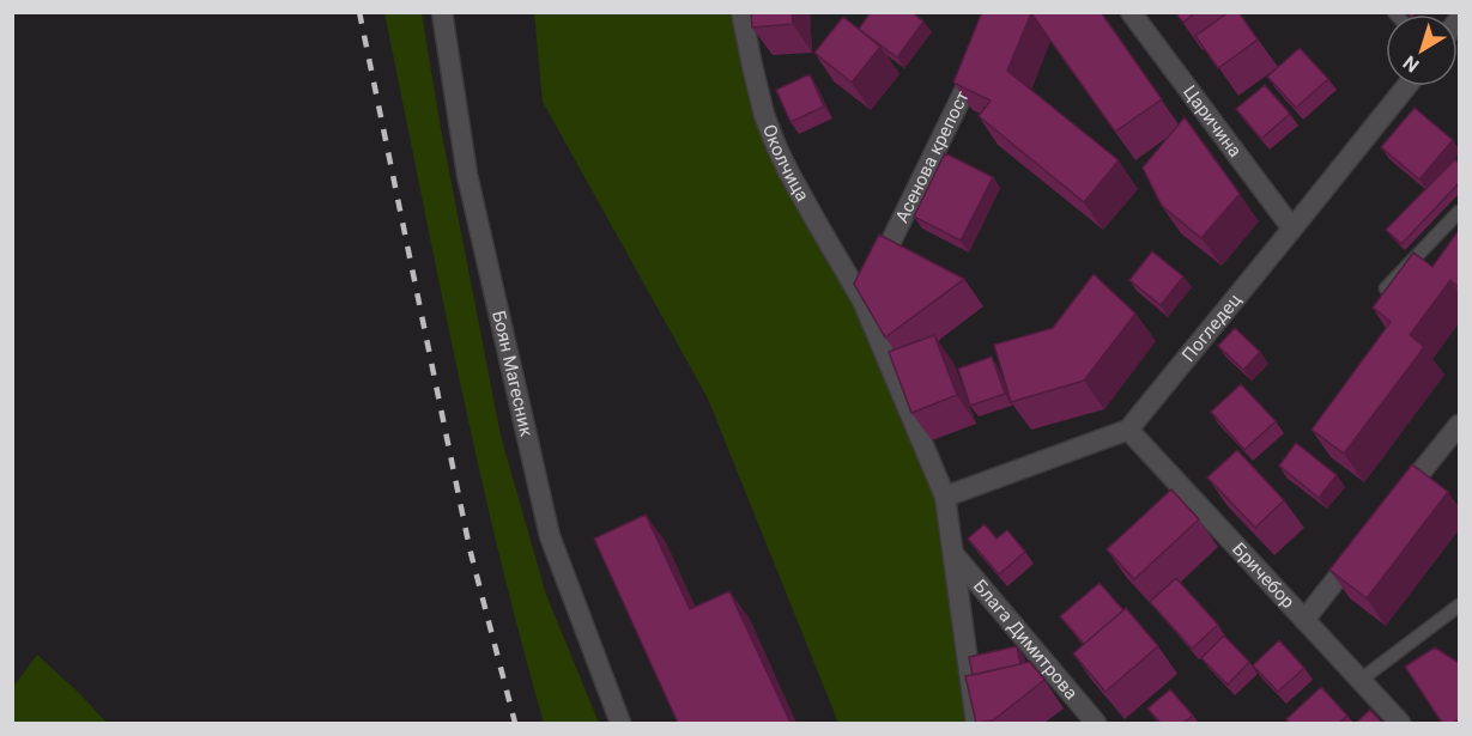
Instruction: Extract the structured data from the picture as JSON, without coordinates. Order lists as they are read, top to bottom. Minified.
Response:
{"streets":{"street":["Царичина","Асенова крепост","Околчица","Погледец","Боян Магесник","Бричебор","Блага Димитрова"]},"crossings":[["Царичина","Погледец"],["Асенова крепост","Околчица"],["Погледец","Бричебор"]],"north":"bottom left"}
